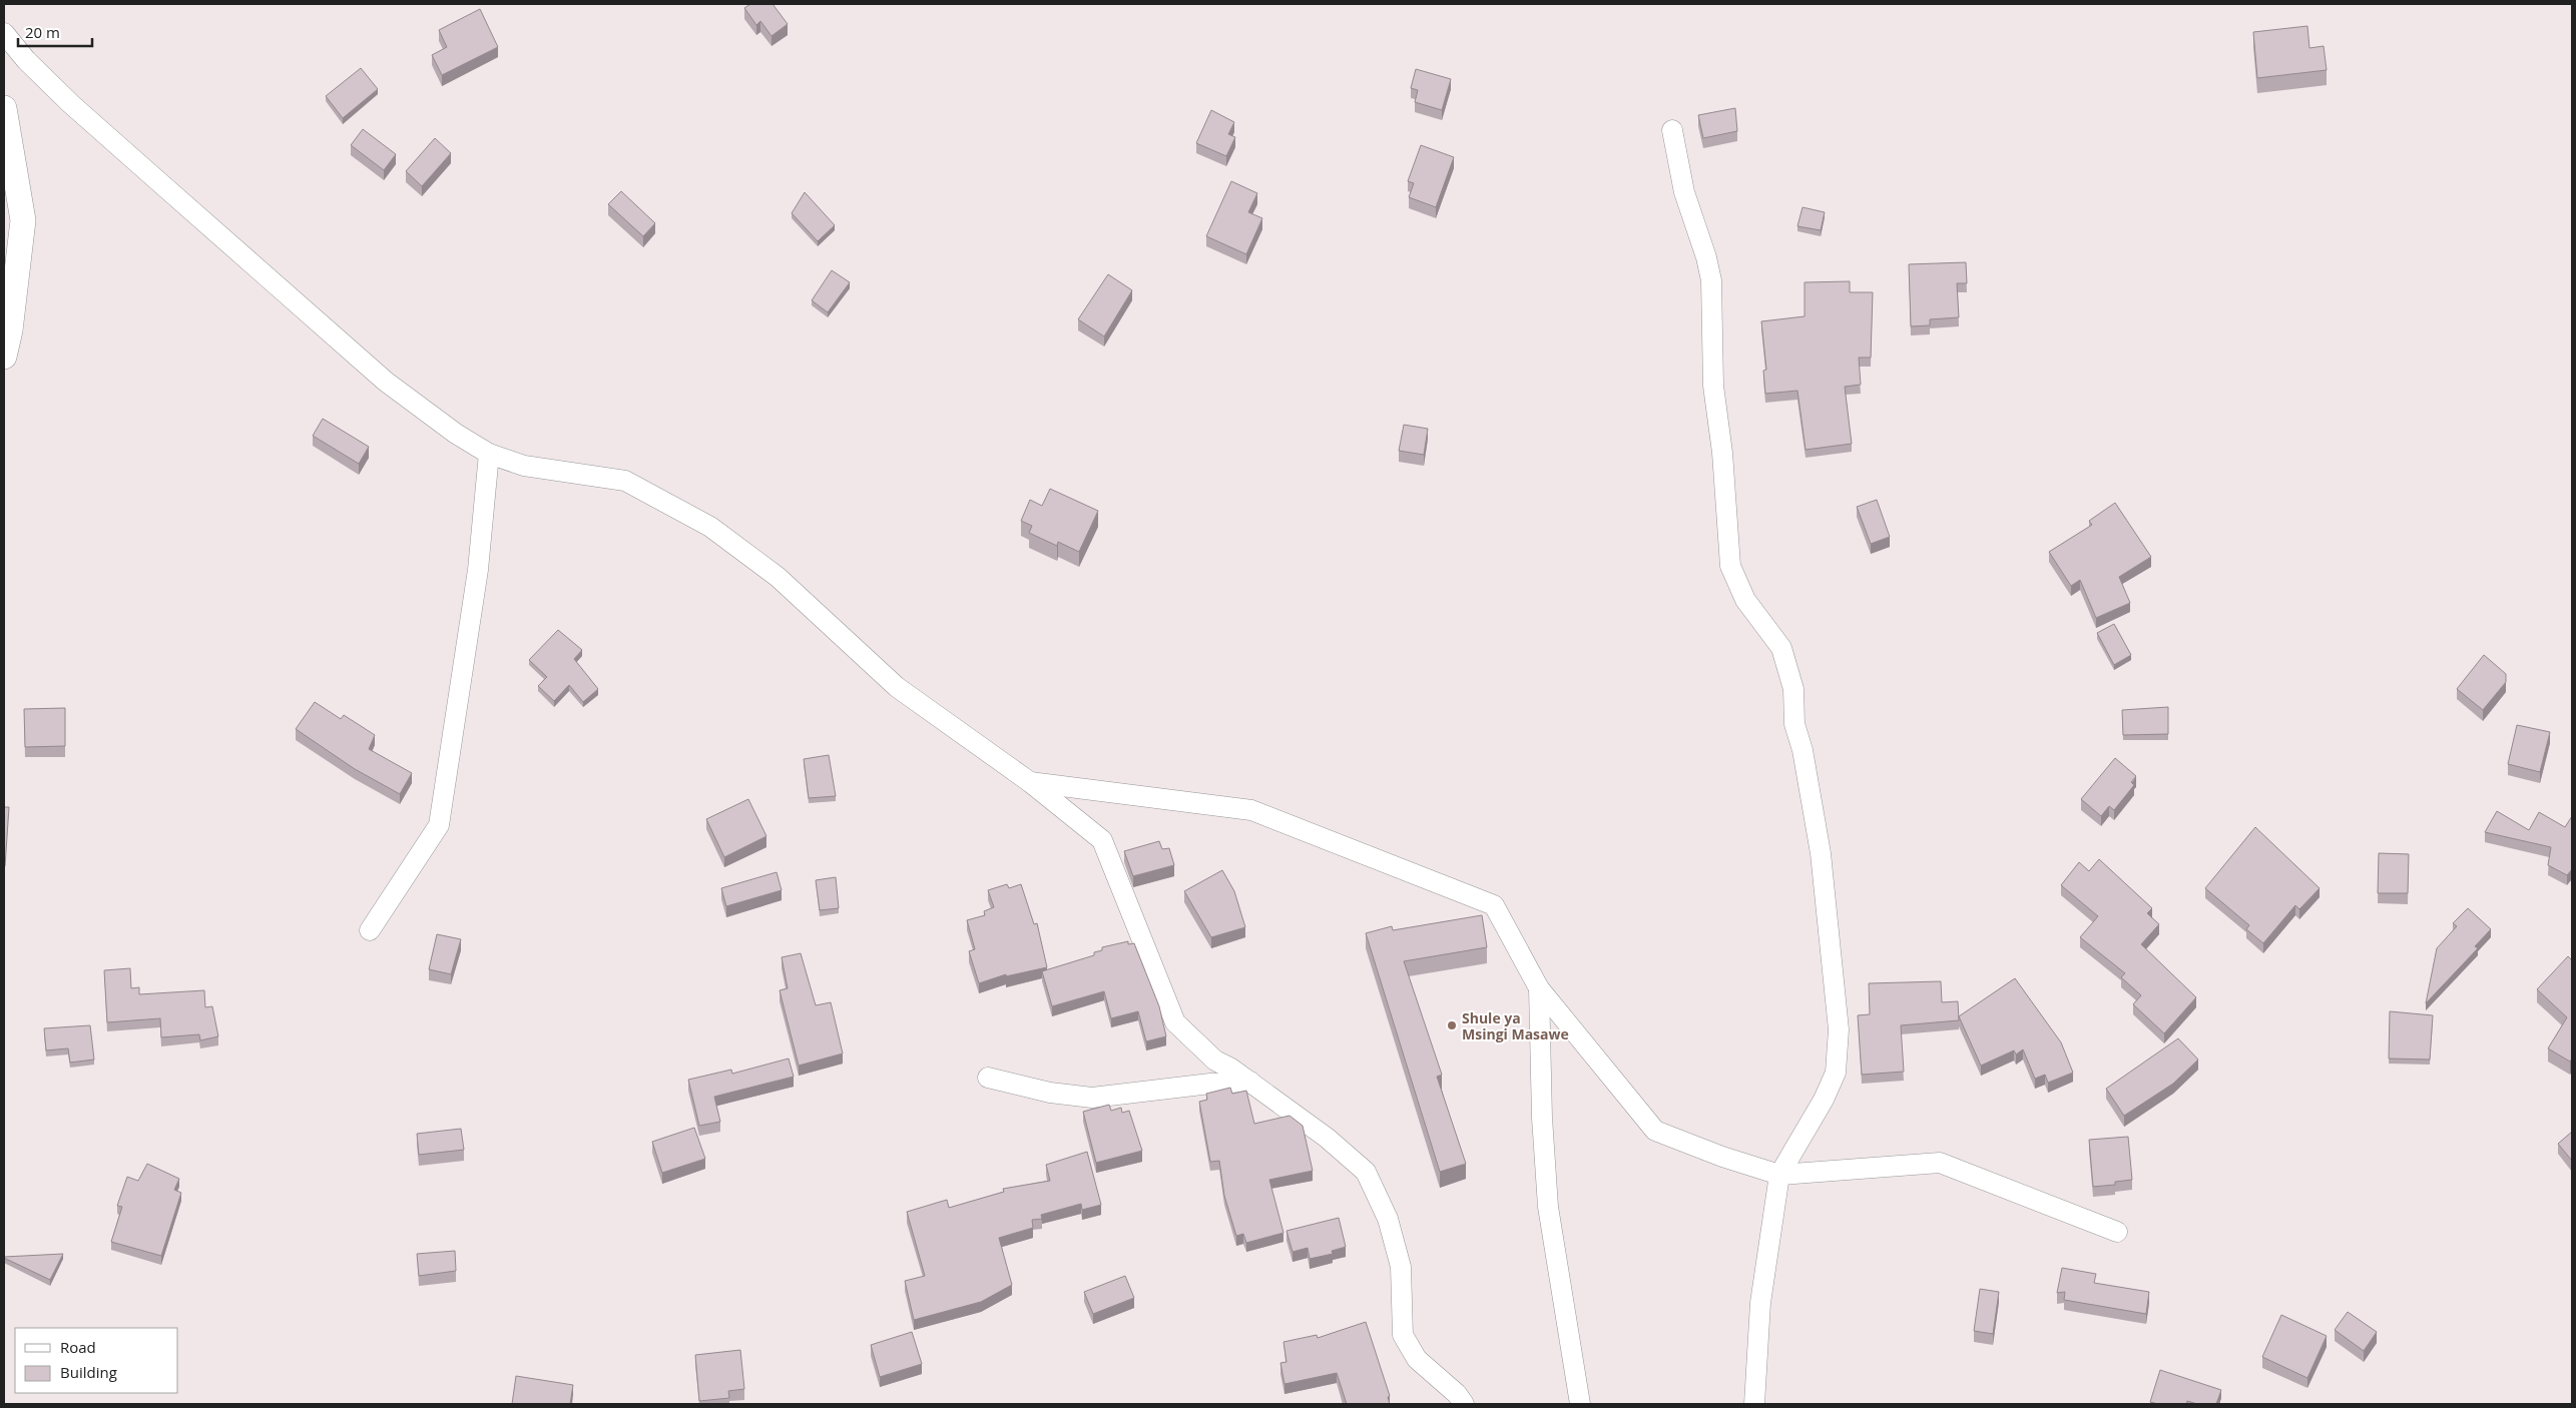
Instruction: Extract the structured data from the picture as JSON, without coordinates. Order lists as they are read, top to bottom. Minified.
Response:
{"places":["Shule ya Msingi Masawe"],"legend":["Road","Building"],"scale_bar":"20 m"}
